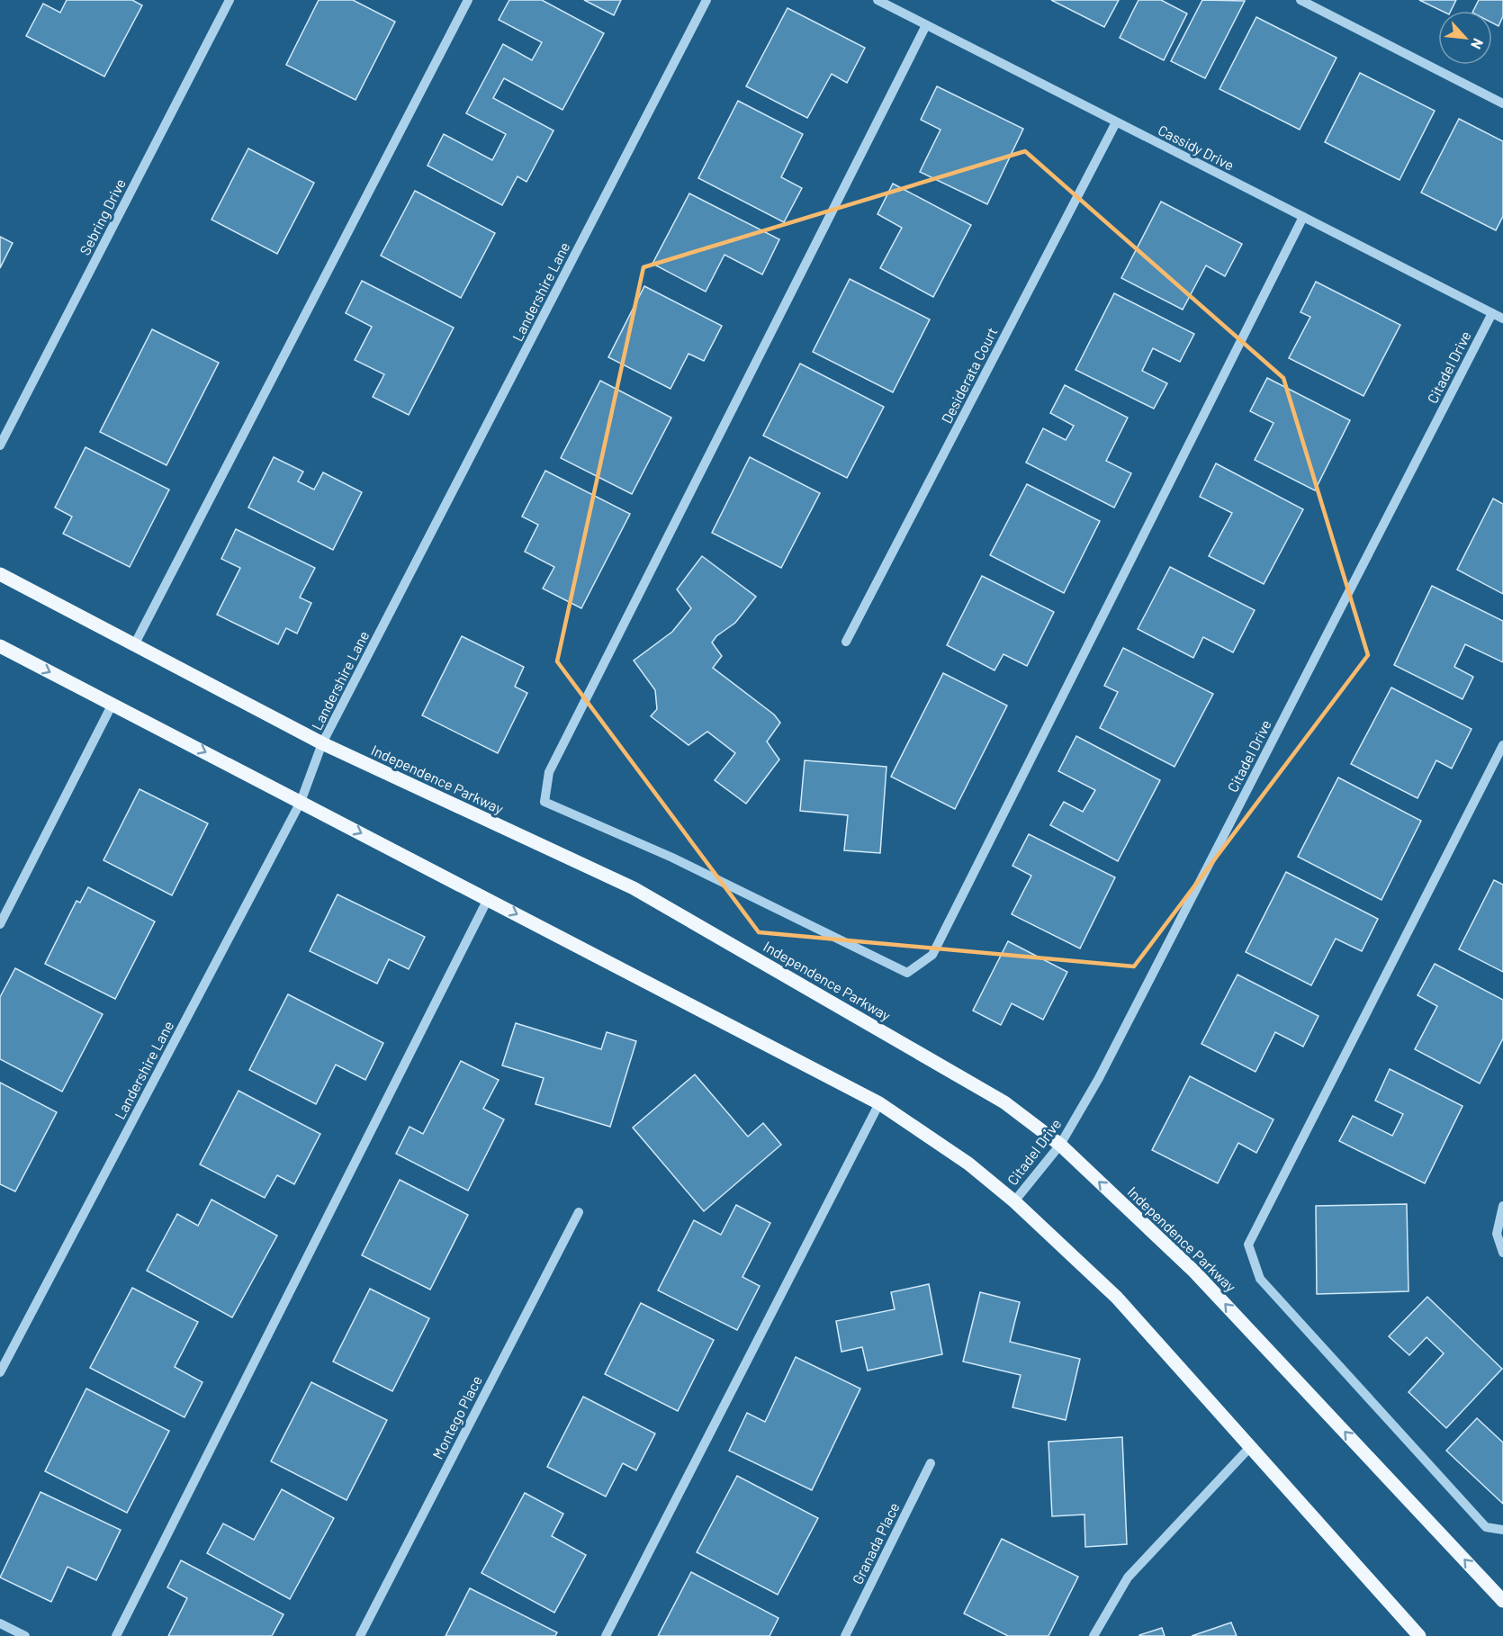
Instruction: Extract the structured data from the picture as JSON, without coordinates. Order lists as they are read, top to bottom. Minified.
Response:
{"streets":{"main road":["Independence Parkway"],"street":["Cassidy Drive","Sebring Drive","Landershire Lane","Citadel Drive","Desiderata Court","Montego Place","Granada Place"]},"crossings":[["Cassidy Drive","Citadel Drive"],["Cassidy Drive","Desiderata Court"],["Landershire Lane","Independence Parkway"],["Citadel Drive","Independence Parkway"]],"north":"bottom right"}
